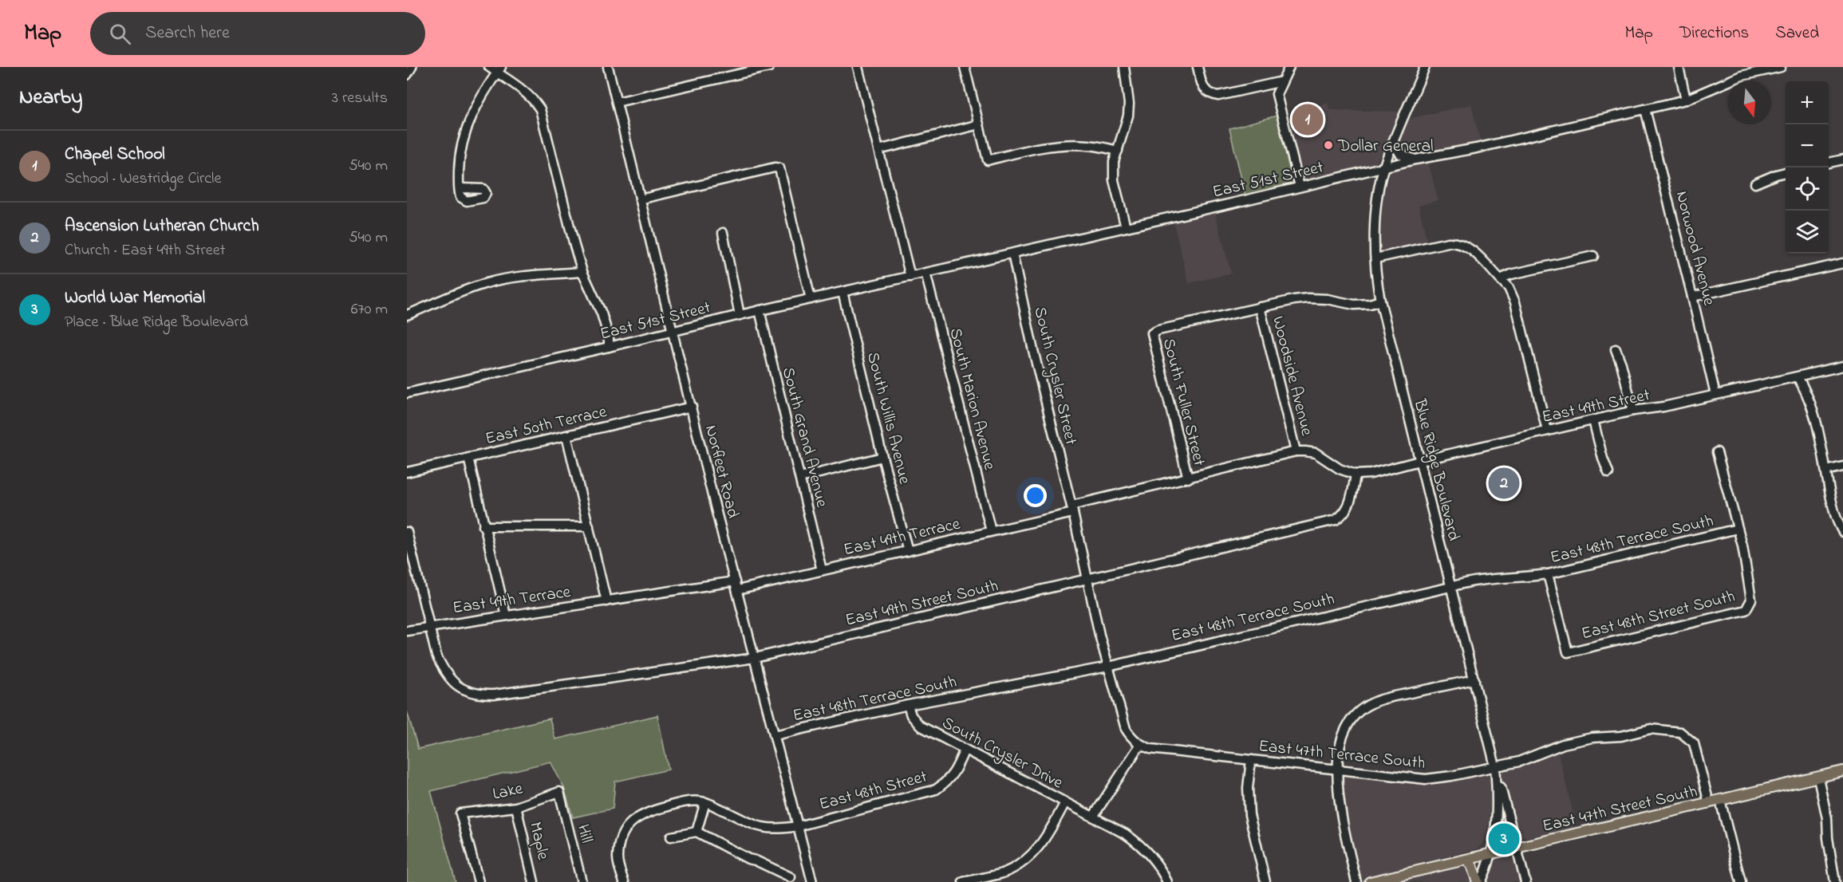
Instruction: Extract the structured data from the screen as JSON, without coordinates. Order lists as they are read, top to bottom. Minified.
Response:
{"streets":{"main road":["East 47th Street South"],"street":["East 51st Street","Norwood Avenue","South Crysler Street","Woodside Avenue","South Marion Avenue","South Fuller Street","East 49th Street","South Willis Avenue","East 50th Terrace","South Grand Avenue","Blue Ridge Boulevard","Norfleet Road","East 49th Terrace","East 48th Terrace South","East 49th Street South","East 48th Street South","South Crysler Drive","East 47th Terrace South","East 48th Street","Lake","Hill","Maple"]},"crossings":[["East 51st Street","Norwood Avenue"],["East 51st Street","South Crysler Street"],["East 51st Street","South Marion Avenue"],["East 51st Street","South Willis Avenue"],["East 51st Street","South Grand Avenue"],["East 51st Street","Blue Ridge Boulevard"],["East 51st Street","Norfleet Road"],["Norwood Avenue","East 49th Street"],["South Crysler Street","East 49th Terrace"],["South Crysler Street","East 48th Terrace South"],["South Crysler Street","East 49th Street South"],["South Crysler Street","East 47th Terrace South"],["Woodside Avenue","South Fuller Street"],["Woodside Avenue","East 49th Terrace"],["South Marion Avenue","East 49th Terrace"],["South Fuller Street","East 49th Terrace"],["East 49th Street","Blue Ridge Boulevard"],["East 49th Street","East 49th Terrace"],["East 49th Street","East 49th Street South"],["South Willis Avenue","East 49th Terrace"],["East 50th Terrace","Norfleet Road"],["South Grand Avenue","East 49th Terrace"],["Blue Ridge Boulevard","East 48th Terrace South"],["Blue Ridge Boulevard","East 47th Terrace South"],["Blue Ridge Boulevard","East 47th Street South"],["Norfleet Road","East 49th Terrace"],["Norfleet Road","East 48th Terrace South"],["Norfleet Road","East 49th Street South"],["Norfleet Road","East 48th Street"],["East 49th Terrace","East 49th Street South"],["East 48th Terrace South","East 48th Street South"],["East 48th Terrace South","South Crysler Drive"],["South Crysler Drive","East 48th Street"],["East 47th Terrace South","East 47th Street South"],["Lake","Hill"],["Lake","Maple"]],"places":["Dollar General"],"north":"bottom","page":{"header":"Map","search":"Search here","nav":["Map","Directions","Saved"],"heading":["Nearby","3 results"],"map_buttons":["+","−"],"pins":["1","2","3"],"list":[{"mark":"1","name":"Chapel School","note":"School · Westridge Circle","value":"540 m"},{"mark":"2","name":"Ascension Lutheran Church","note":"Church · East 49th Street","value":"540 m"},{"mark":"3","name":"World War Memorial","note":"Place · Blue Ridge Boulevard","value":"670 m"}]}}
